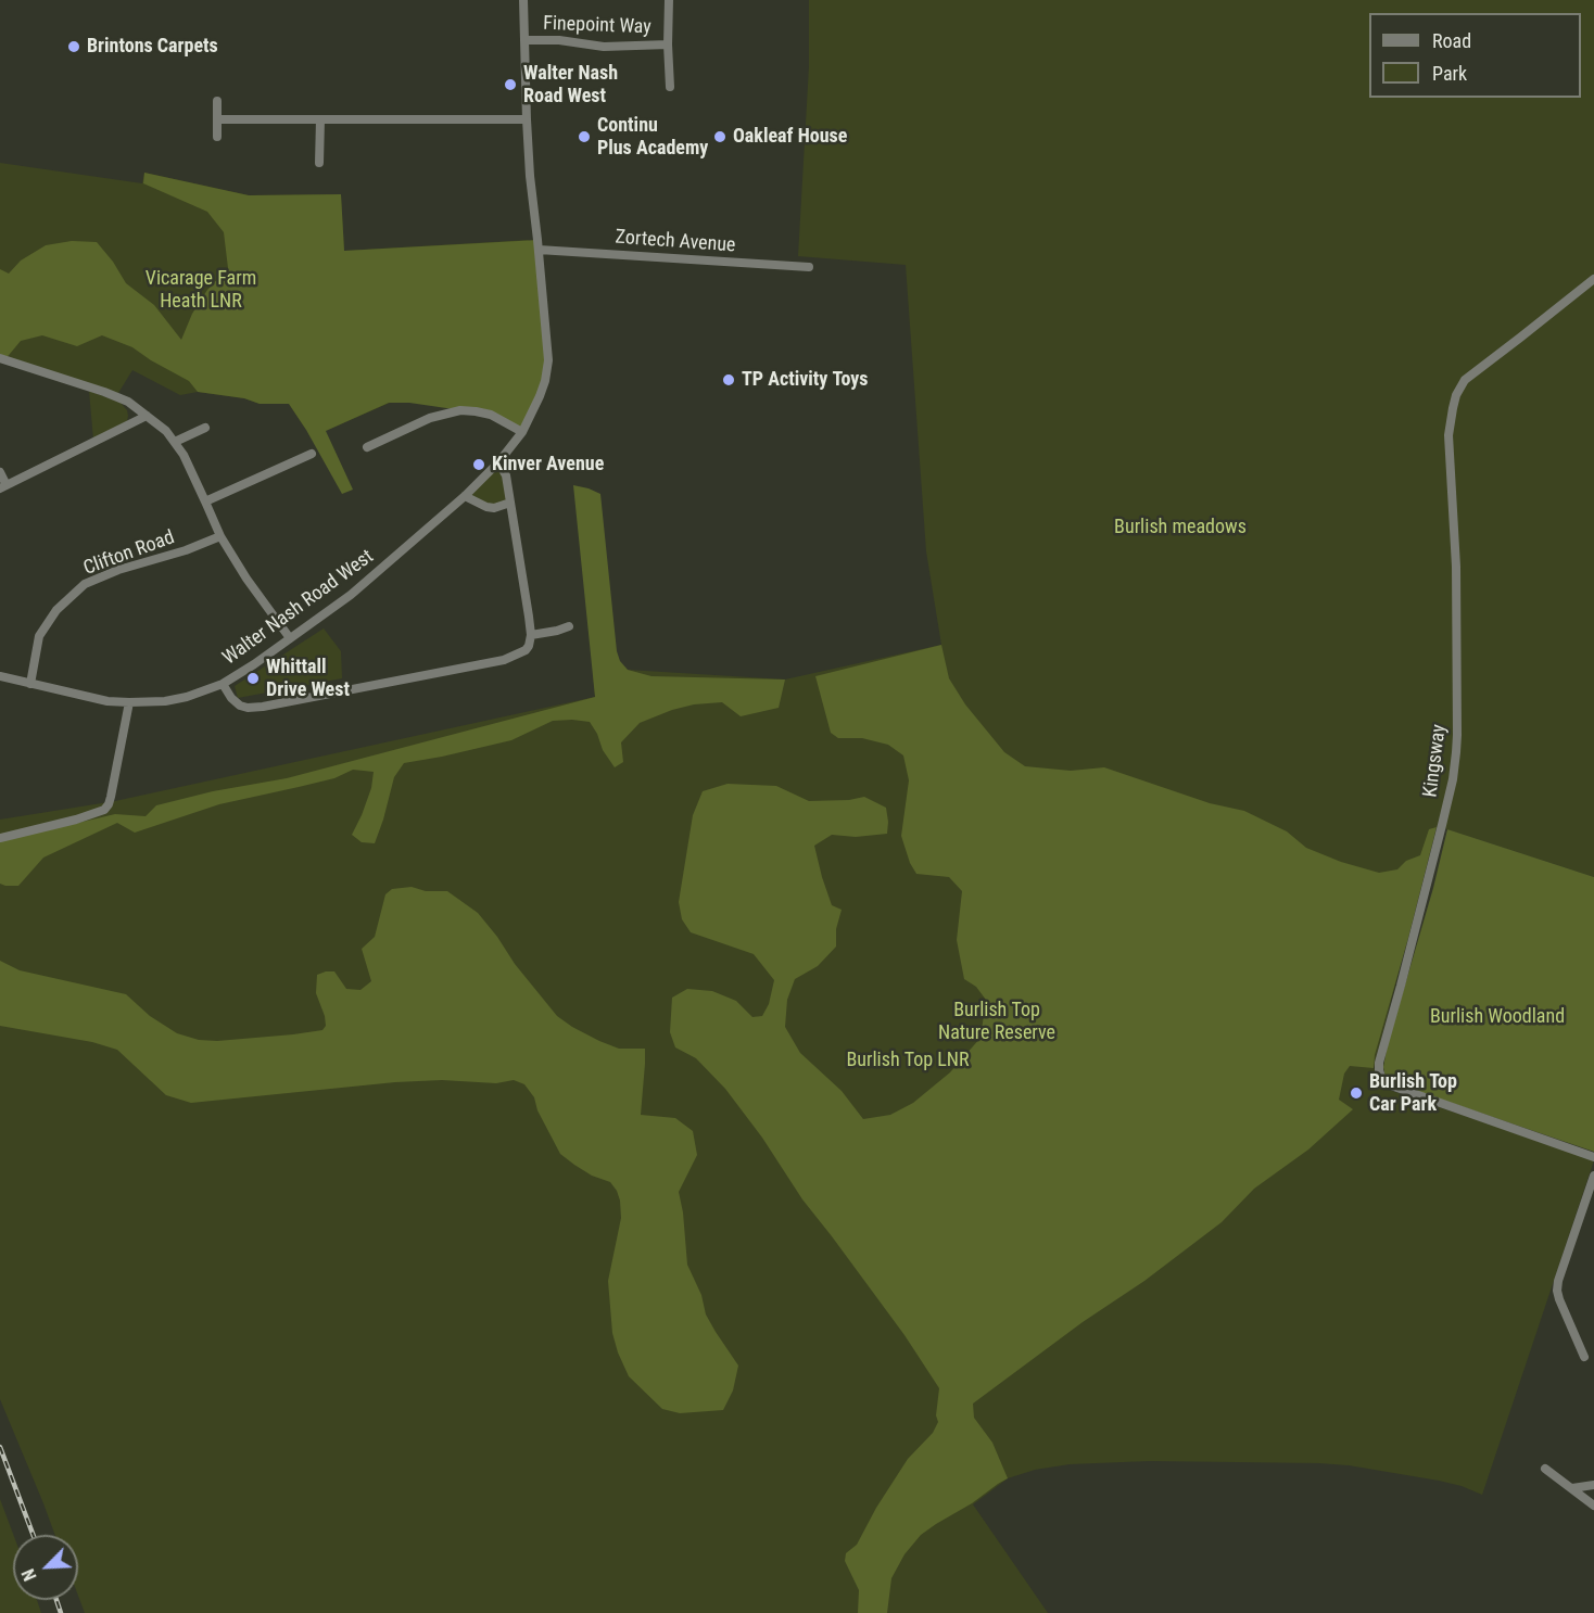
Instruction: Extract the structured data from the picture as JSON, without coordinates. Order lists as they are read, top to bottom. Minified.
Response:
{"streets":{"street":["Finepoint Way","Zortech Avenue","Clifton Road","Walter Nash Road West","Kingsway"]},"crossings":[["Finepoint Way","Walter Nash Road West"],["Zortech Avenue","Walter Nash Road West"],["Clifton Road","Walter Nash Road West"]],"parks":["Vicarage Farm Heath LNR","Burlish meadows","Burlish Top Nature Reserve","Burlish Woodland","Burlish Top LNR"],"places":["Brintons Carpets","Walter Nash Road West","Continu Plus Academy","Oakleaf House","TP Activity Toys","Kinver Avenue","Whittall Drive West","Burlish Top Car Park"],"legend":["Road","Park"],"north":"bottom left"}
